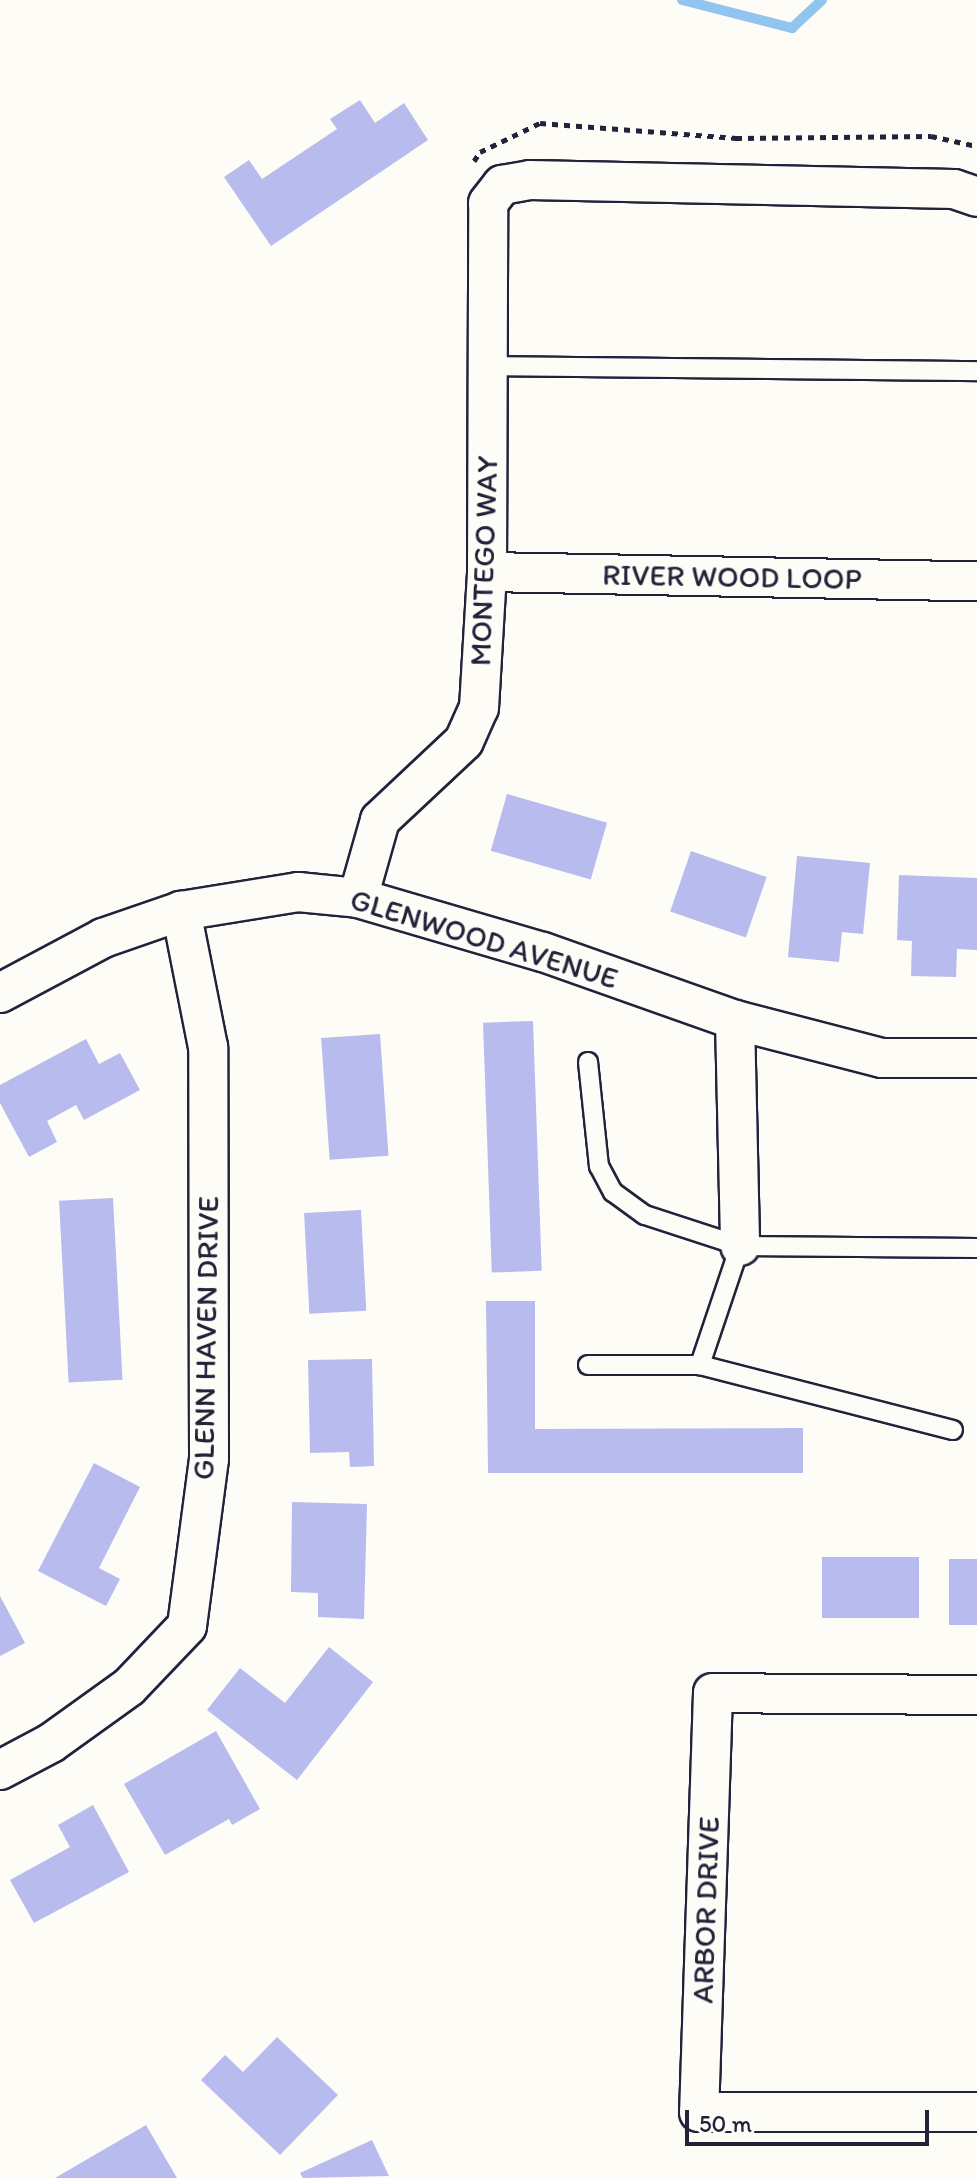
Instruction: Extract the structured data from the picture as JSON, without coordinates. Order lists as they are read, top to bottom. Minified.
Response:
{"streets":{"street":["MONTEGO WAY","RIVER WOOD LOOP","GLENWOOD AVENUE","GLENN HAVEN DRIVE","ARBOR DRIVE"]},"crossings":[["MONTEGO WAY","RIVER WOOD LOOP"],["MONTEGO WAY","GLENWOOD AVENUE"],["GLENWOOD AVENUE","GLENN HAVEN DRIVE"]],"scale_bar":"50 m"}
